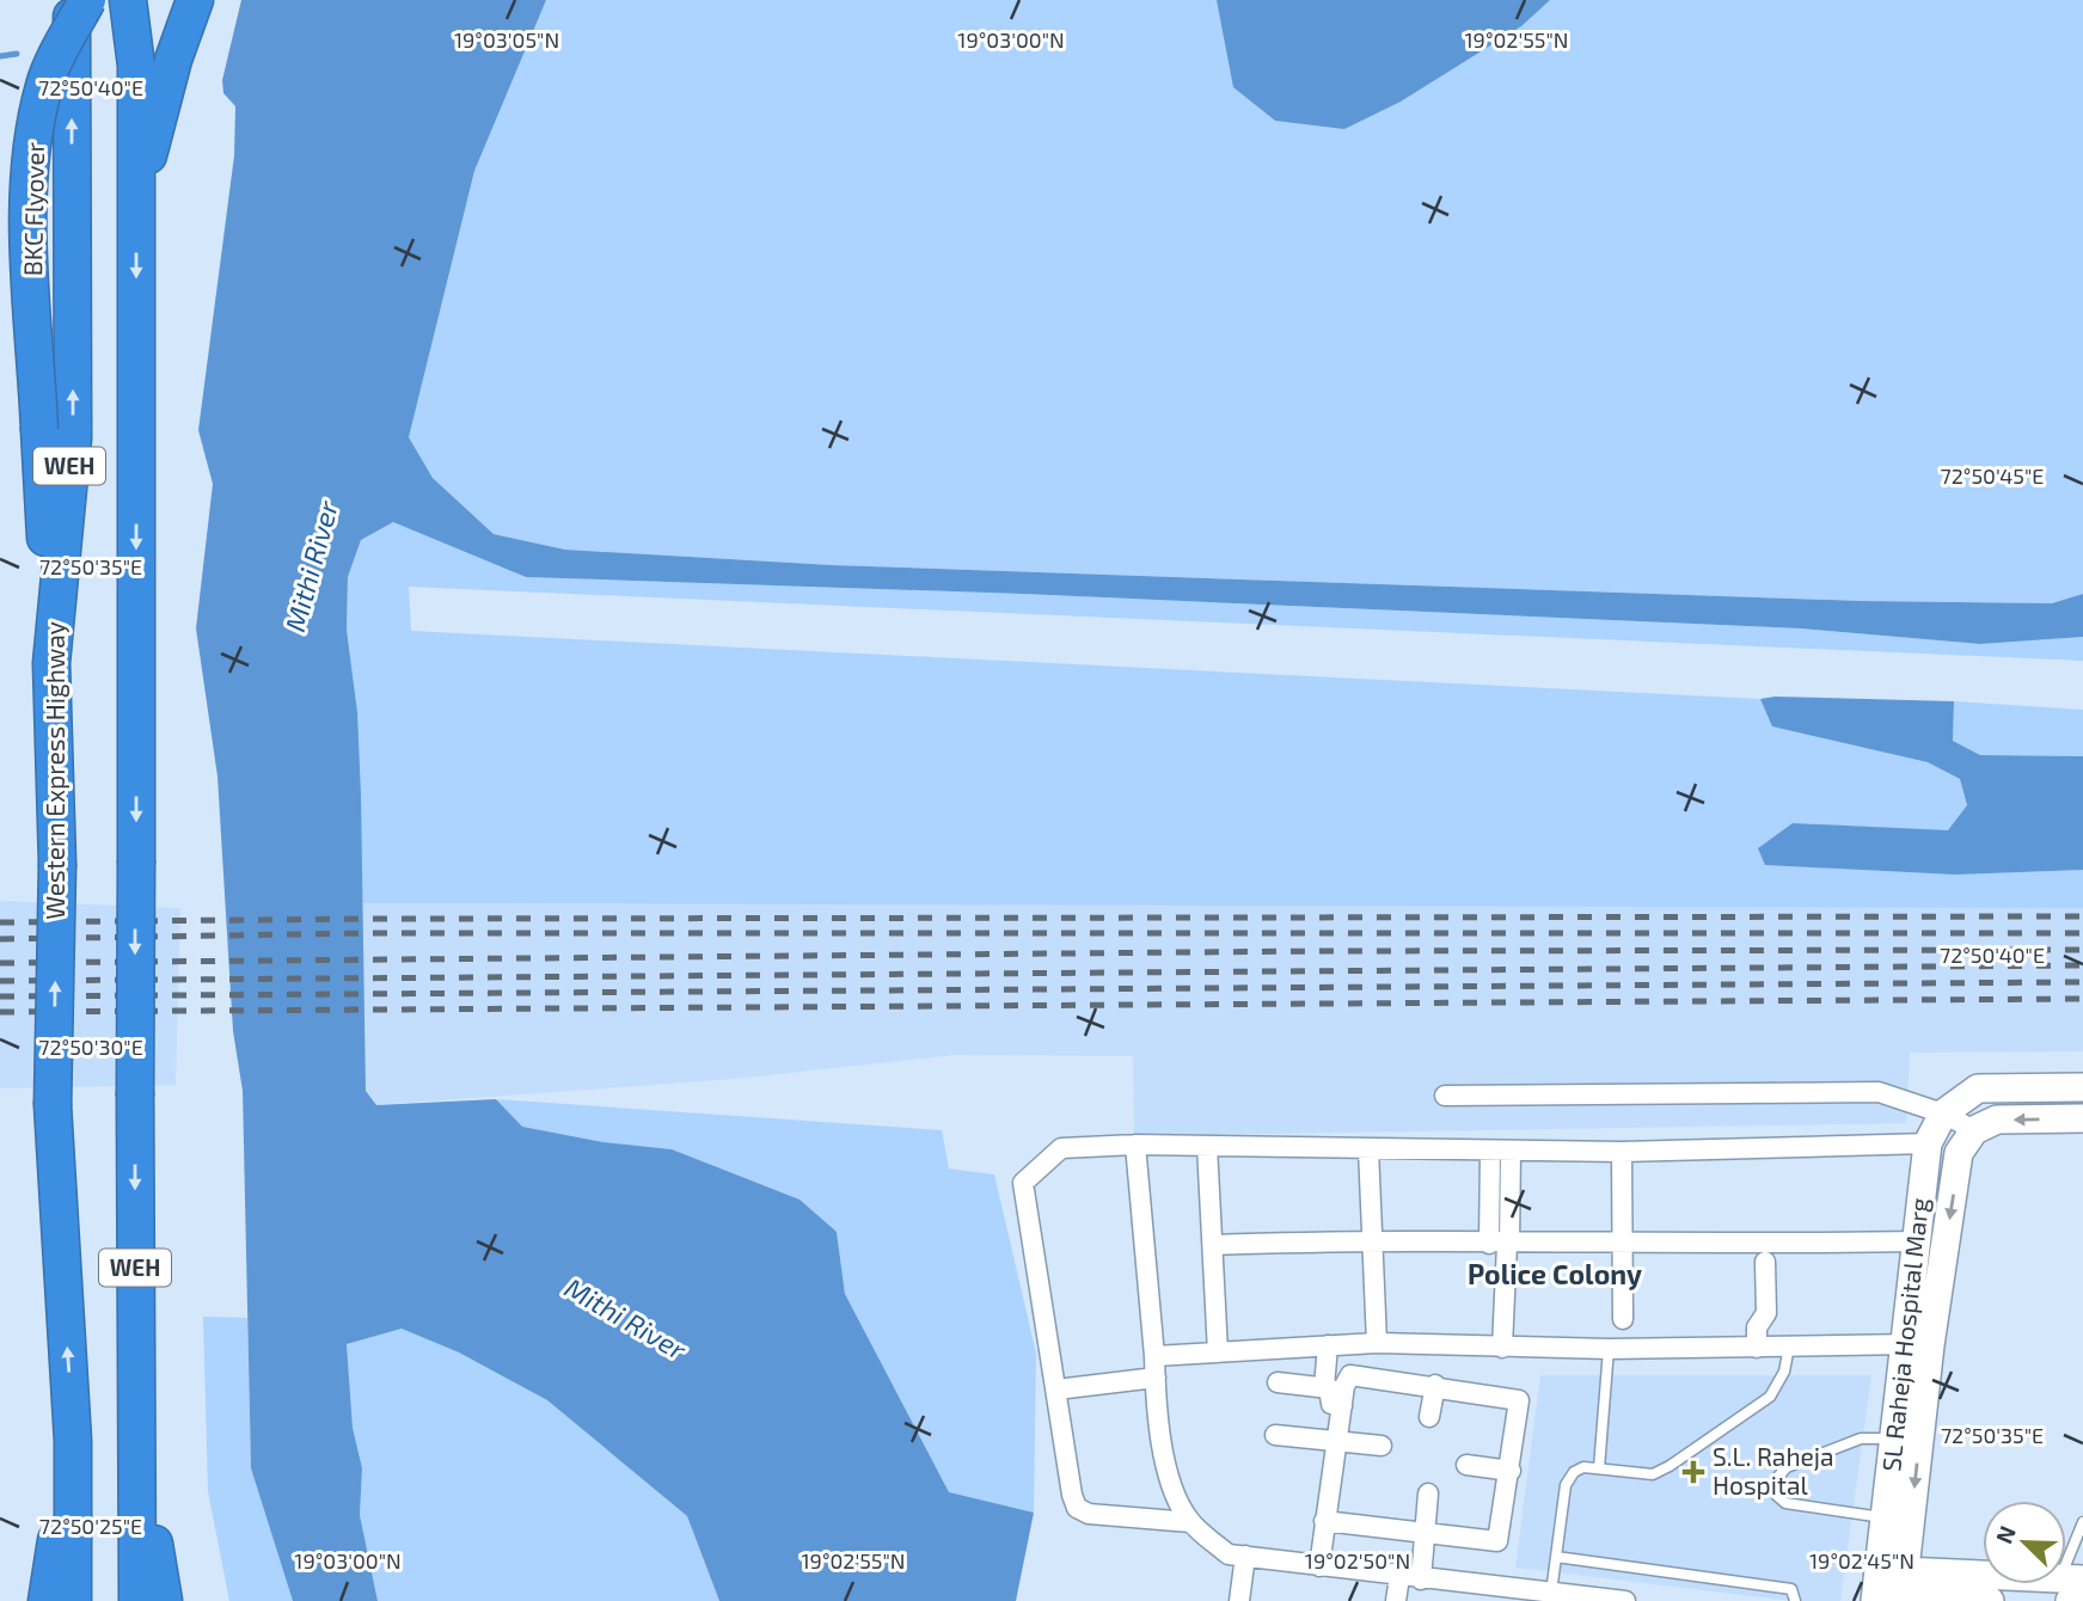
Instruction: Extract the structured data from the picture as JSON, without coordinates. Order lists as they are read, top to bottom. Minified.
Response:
{"streets":{"highway":["BKC Flyover","WEH","Western Express Highway"],"main road":["SL Raheja Hospital Marg"]},"crossings":[["BKC Flyover","Western Express Highway"]],"districts":["Police Colony"],"water":["Mithi River"],"places":{"health":["S.L. Raheja Hospital"]},"north":"top left","coordinates":["19°03'05\"N","19°03'00\"N","19°02'55\"N","72°50'40\"E","72°50'45\"E","72°50'35\"E","72°50'30\"E","72°50'25\"E","19°02'50\"N","19°02'45\"N"]}
